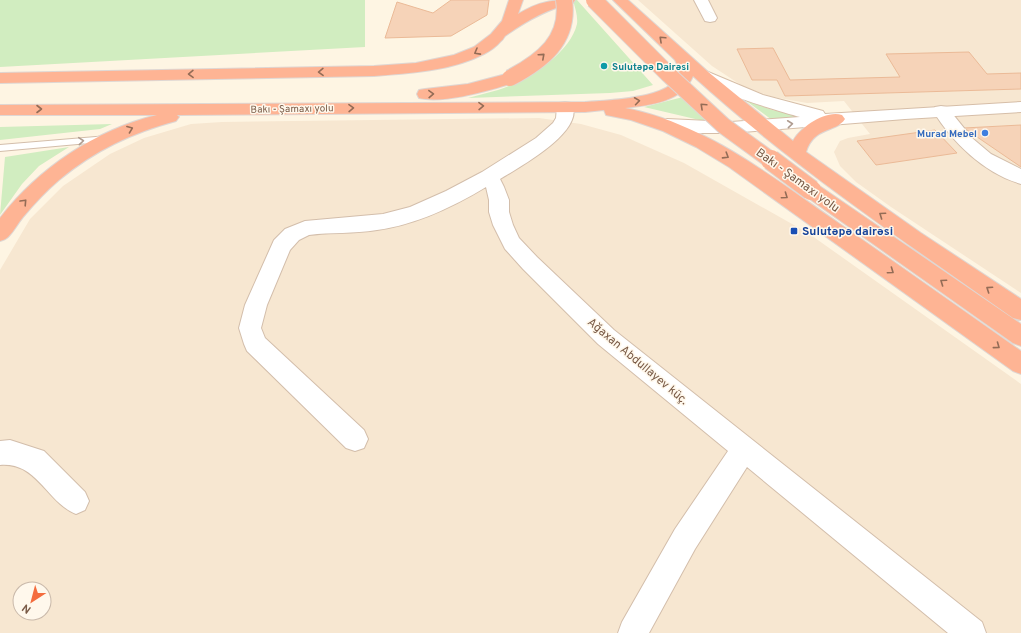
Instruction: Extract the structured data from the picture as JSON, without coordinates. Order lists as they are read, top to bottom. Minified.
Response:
{"streets":{"highway":["Bakı - Şamaxı yolu"],"street":["Ağaxan Abdullayev küç."]},"places":{"other":["Sulutəpə Dairəsi","Murad Mebel"],"transit":["Sulutəpə dairəsi"]},"north":"bottom left"}
